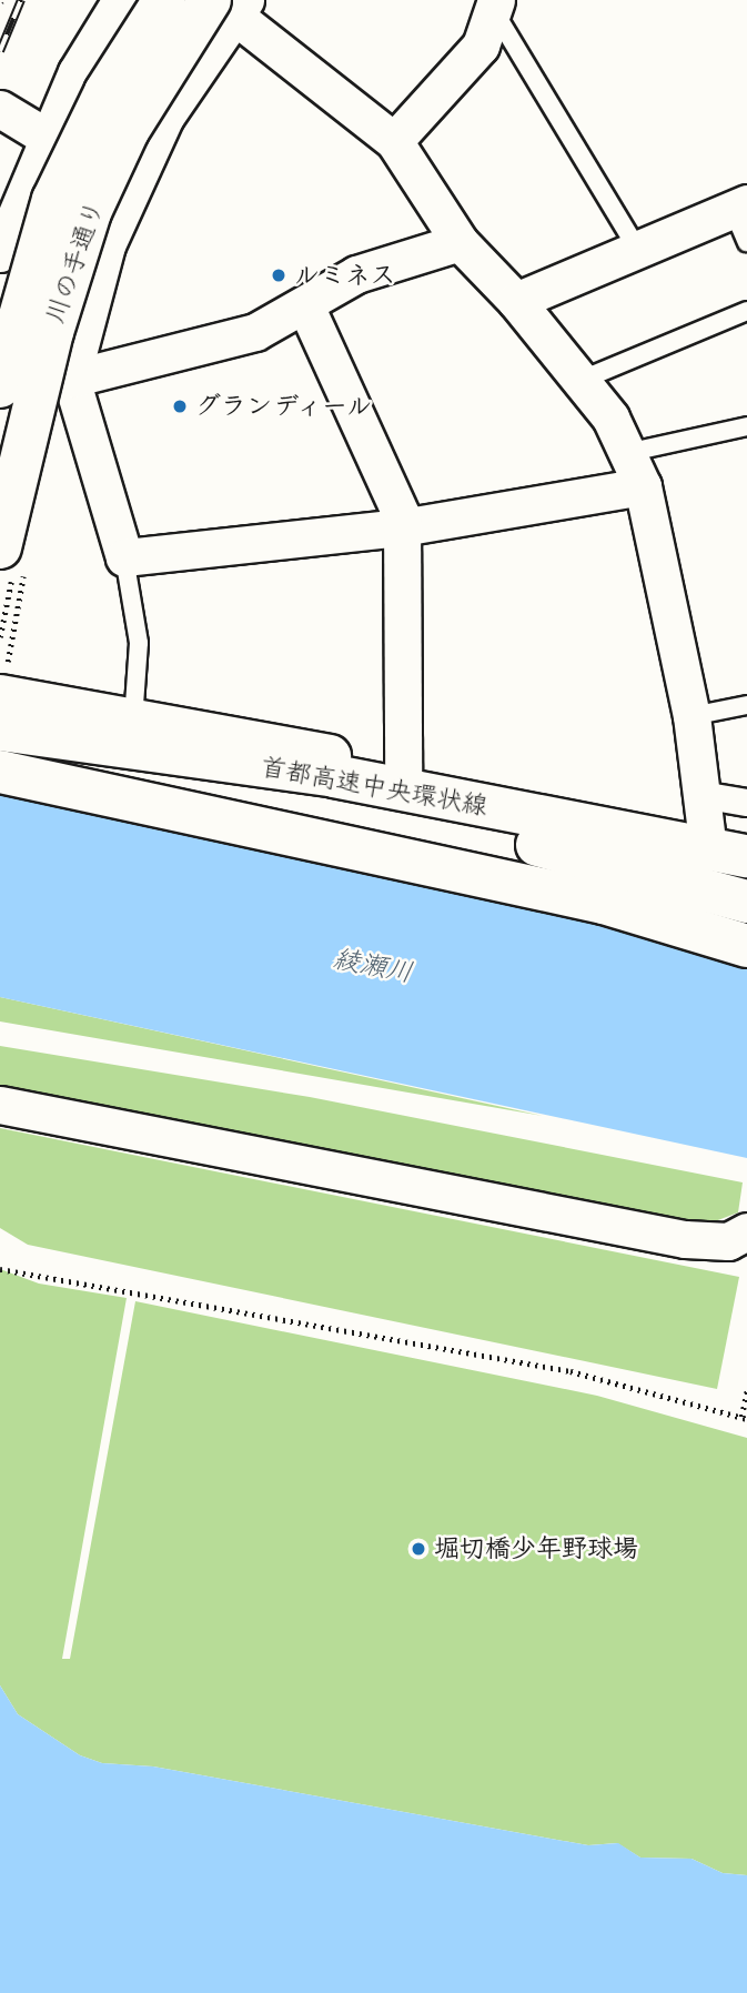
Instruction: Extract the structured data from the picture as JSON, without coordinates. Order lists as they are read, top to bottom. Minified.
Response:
{"streets":{"main road":["川の手通り","首都高速中央環状線"]},"water":["綾瀬川"],"places":["ルミネス","グランディール","堀切橋少年野球場"]}
